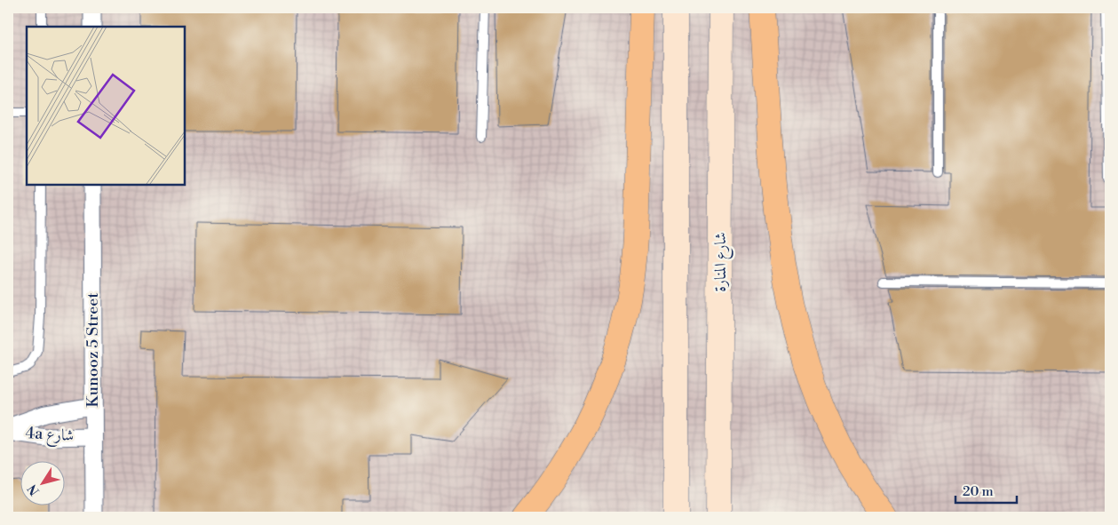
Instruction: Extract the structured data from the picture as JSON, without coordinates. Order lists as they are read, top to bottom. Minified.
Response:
{"streets":{"main road":["شارع المنارة"],"street":["Kunooz 5 Street","4a شارع"]},"crossings":[["Kunooz 5 Street","4a شارع"]],"scale_bar":"20 m","north":"bottom left"}
